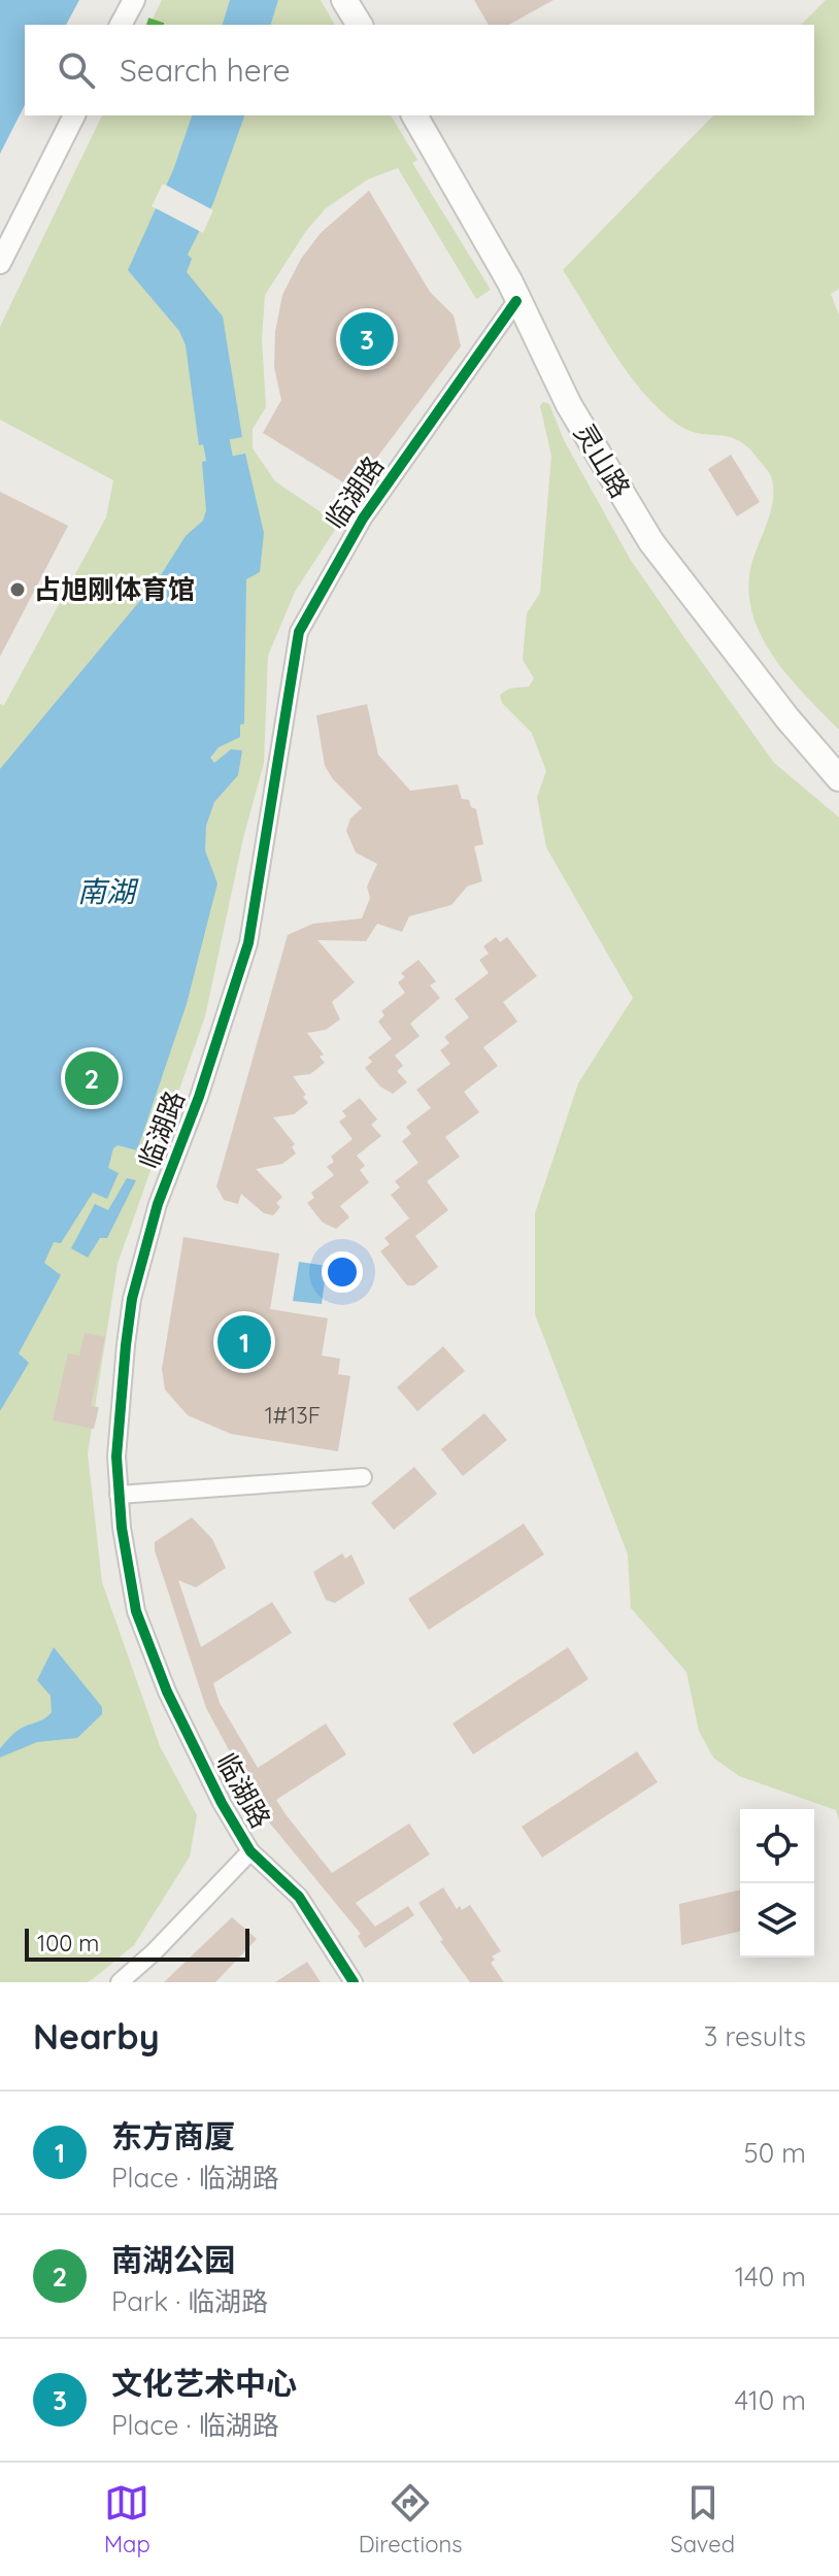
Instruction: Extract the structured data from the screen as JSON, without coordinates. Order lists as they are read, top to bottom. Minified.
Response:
{"streets":{"highway":["灵山路"],"street":["临湖路"]},"crossings":[["灵山路","临湖路"]],"water":["南湖"],"places":["占旭刚体育馆"],"house_numbers":["1#13F"],"scale_bar":"100 m","page":{"search":"Search here","pins":["3","2","1"],"scale":"100 m","heading":["Nearby","3 results"],"list":[{"mark":"1","name":"东方商厦","note":"Place · 临湖路","value":"50 m"},{"mark":"2","name":"南湖公园","note":"Park · 临湖路","value":"140 m"},{"mark":"3","name":"文化艺术中心","note":"Place · 临湖路","value":"410 m"}],"nav":["Map","Directions","Saved"]}}
